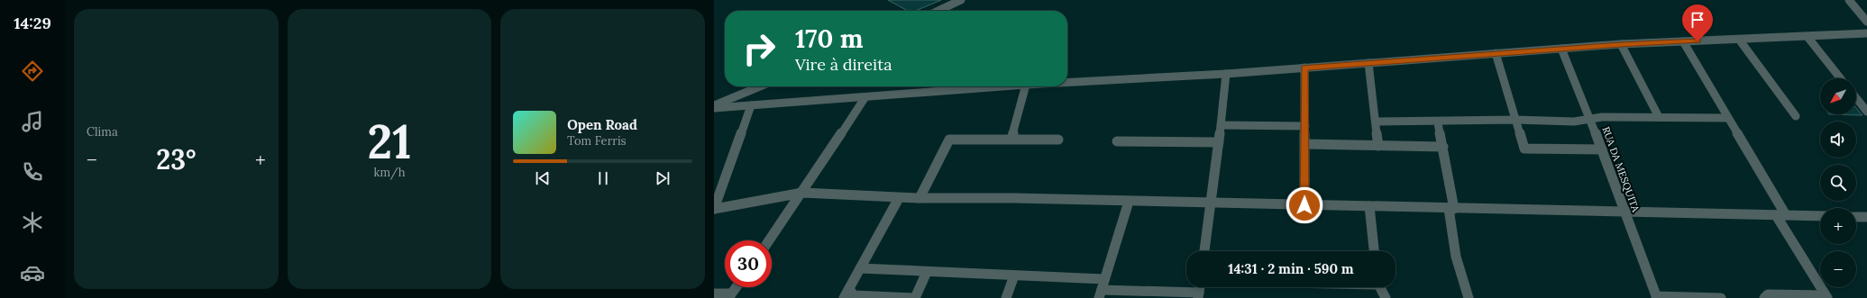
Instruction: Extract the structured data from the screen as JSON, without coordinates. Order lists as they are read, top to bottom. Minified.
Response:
{"streets":{"street":["RUA DA MESQUITA"]},"north":"bottom left","page":{"tabs":"14:29","tile":["Clima",["21","km/h"]],"turn":["170 m","Vire à direita"],"map_buttons":["+","−"],"song":["Open Road","Tom Ferris"],"heat":["−","23°","+"],"limit":"30","trip":"14:31 · 2 min · 590 m"}}
